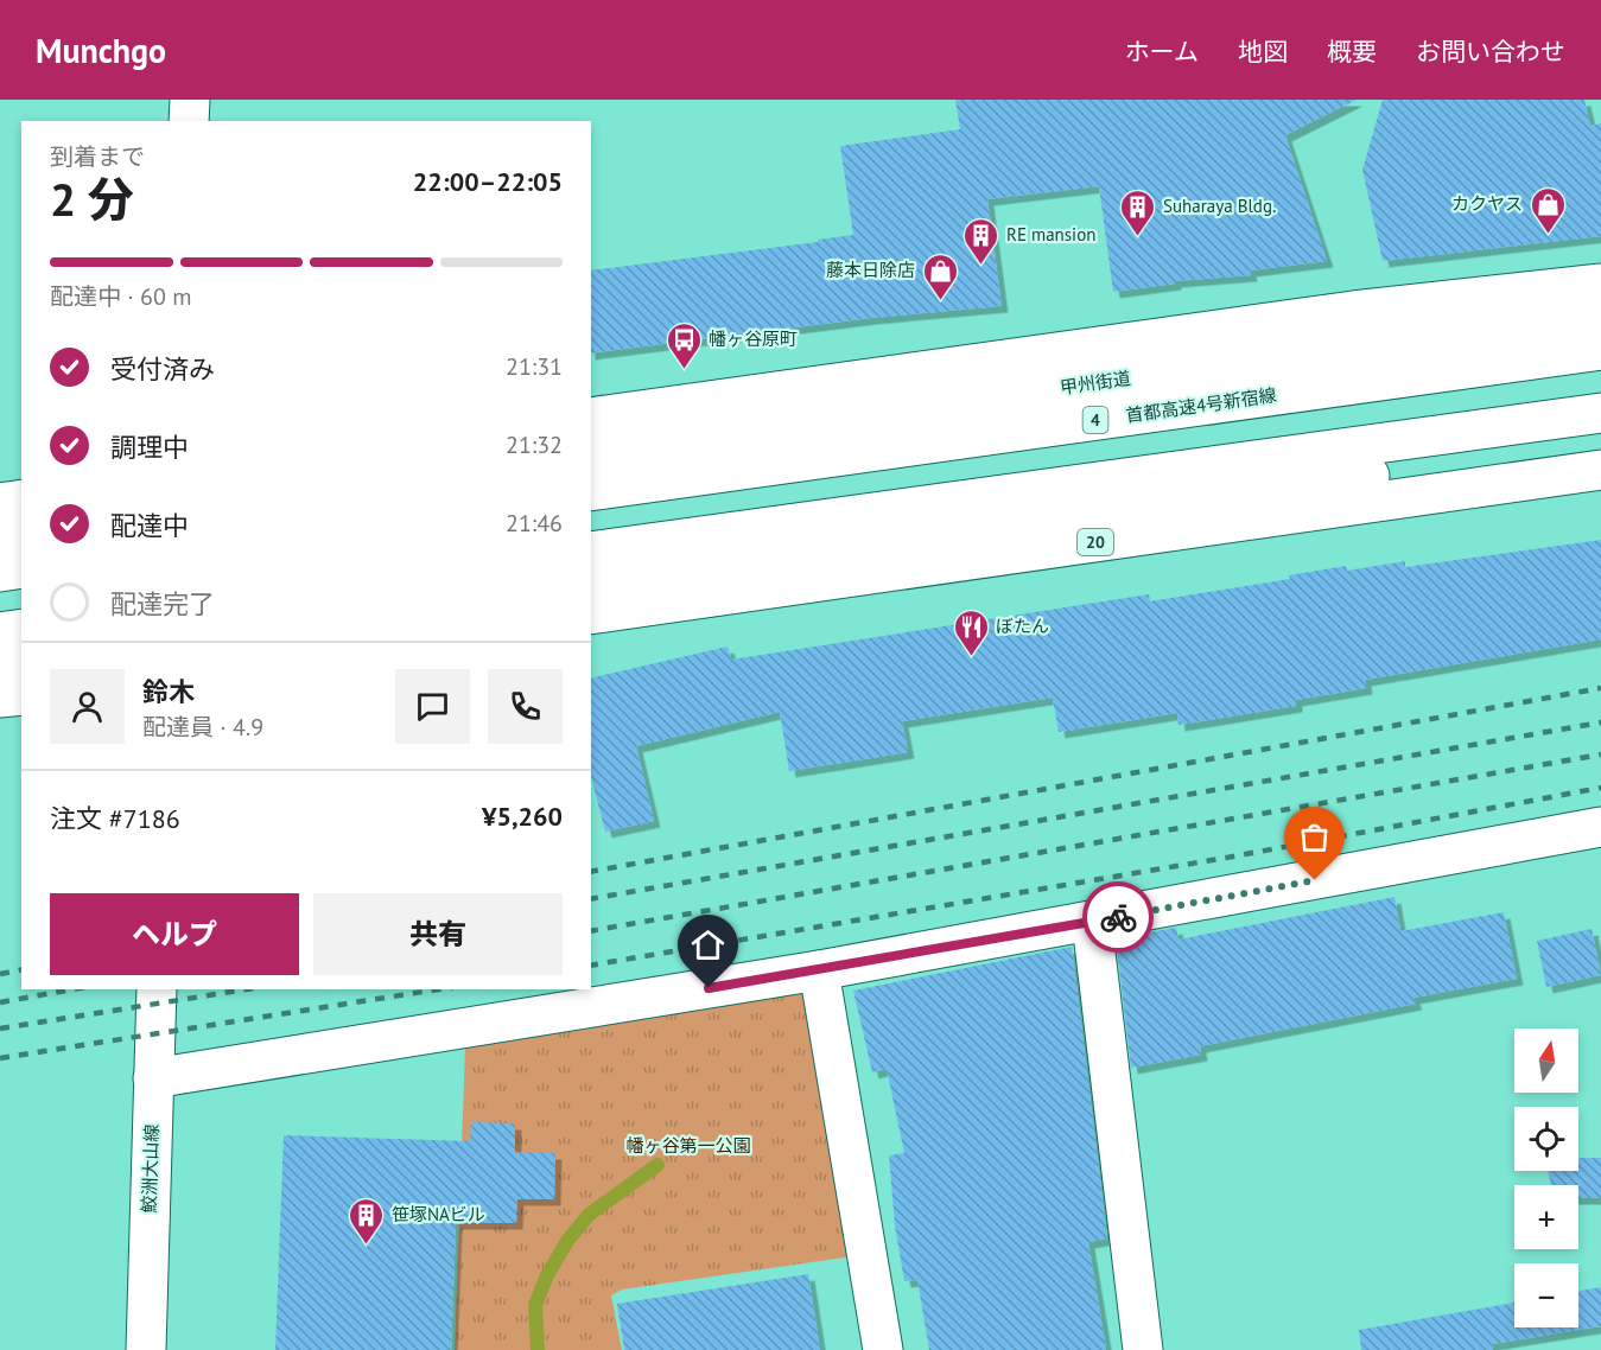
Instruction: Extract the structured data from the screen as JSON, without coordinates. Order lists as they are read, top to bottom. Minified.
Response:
{"streets":{"main road":["甲州街道","首都高速4号新宿線","4","20","鮫洲大山線"]},"parks":["幡ヶ谷第一公園"],"places":{"shop":["カクヤス","藤本日除店"],"building":["Suharaya Bldg.","RE mansion","笹塚NAビル"],"bus stop":["幡ヶ谷原町"],"restaurant":["ぼたん"]},"north":"top","page":{"header":"Munchgo","nav":["ホーム","地図","概要","お問い合わせ"],"heading":["2 分","到着まで","22:00–22:05"],"panel":["鈴木","配達員 · 4.9","注文 #7186","¥5,260"],"bar":"配達中 · 60 m","list":[["受付済み","21:31"],["調理中","21:32"],["配達中","21:46"],"配達完了"],"buttons":["ヘルプ","共有"],"map_buttons":["+","−"]}}
